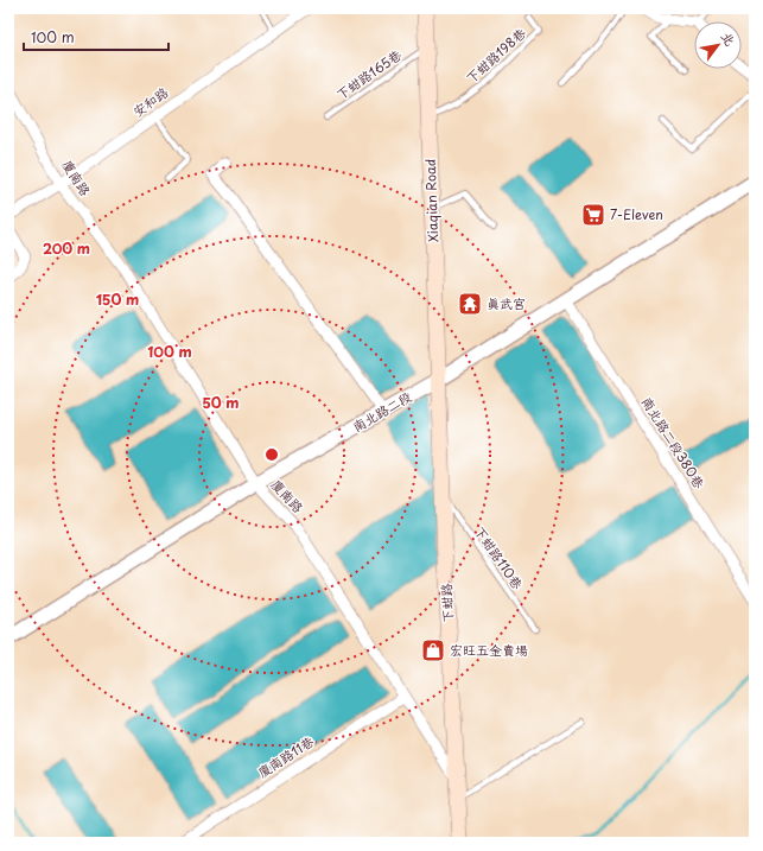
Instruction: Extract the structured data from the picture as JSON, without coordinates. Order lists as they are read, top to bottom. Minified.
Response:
{"streets":{"main road":["Xiaqian Road","下蚶路"],"street":["安和路","廈南路","南北路二段","南北路二段380巷","廈南路11巷"],"lane":["下蚶路198巷","下蚶路165巷","下蚶路110巷"]},"crossings":[["下蚶路198巷","Xiaqian Road"],["下蚶路165巷","Xiaqian Road"],["安和路","廈南路"],["廈南路","南北路二段"],["廈南路","下蚶路"],["廈南路","廈南路11巷"],["Xiaqian Road","南北路二段"],["Xiaqian Road","下蚶路"],["南北路二段","南北路二段380巷"],["南北路二段","下蚶路"],["下蚶路110巷","下蚶路"]],"places":{"supermarket":["7-Eleven"],"temple":["真武宮"],"shop":["宏旺五金賣場"]},"scale_bar":"100 m","north":"top right","rings":["200 m","150 m","100 m","50 m"]}
